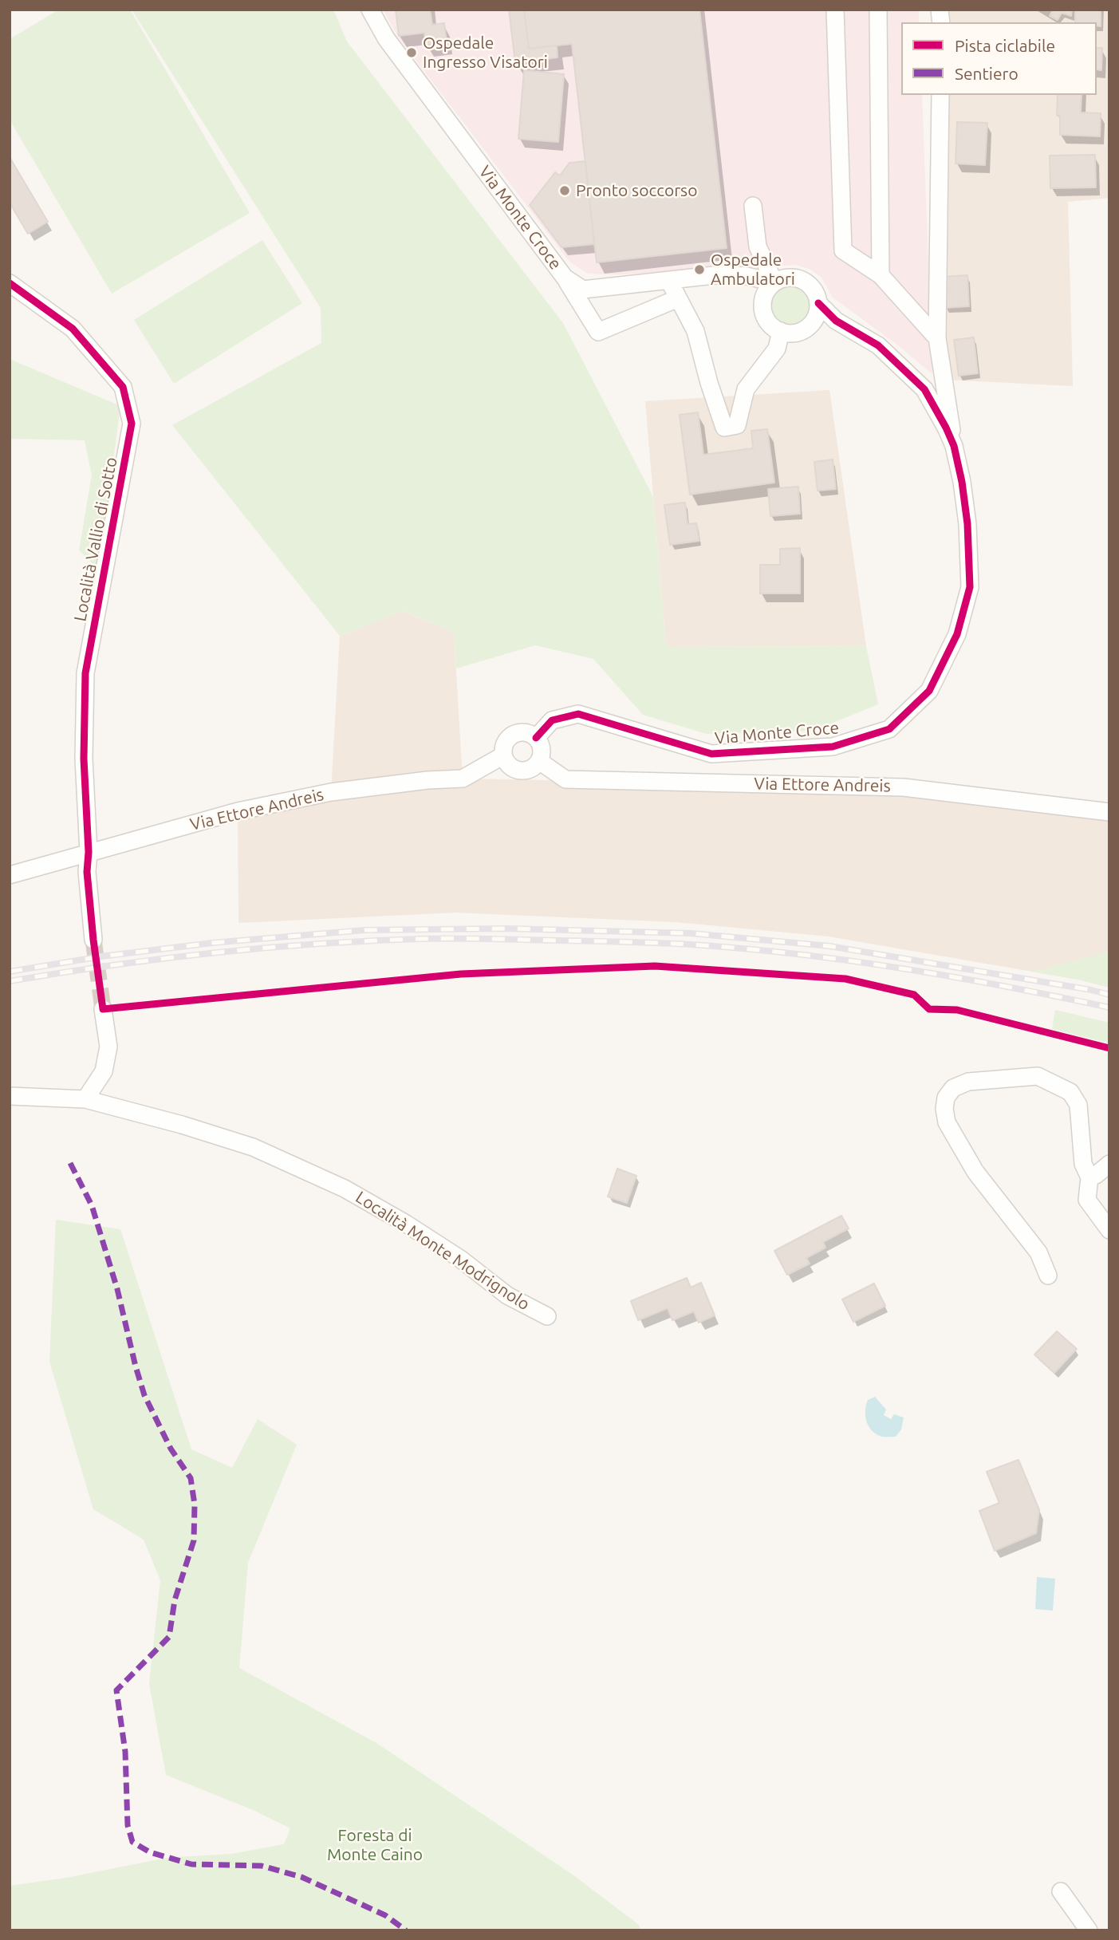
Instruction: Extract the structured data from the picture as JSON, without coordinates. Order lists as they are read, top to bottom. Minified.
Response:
{"streets":{"street":["Via Monte Croce","Località Vallio di Sotto","Via Ettore Andreis","Località Monte Modrignolo"]},"crossings":[["Via Monte Croce","Via Ettore Andreis"],["Località Vallio di Sotto","Via Ettore Andreis"]],"parks":["Foresta di Monte Caino"],"places":["Ospedale Ingresso Visatori","Pronto soccorso","Ospedale Ambulatori"],"legend":["Pista ciclabile","Sentiero"]}
